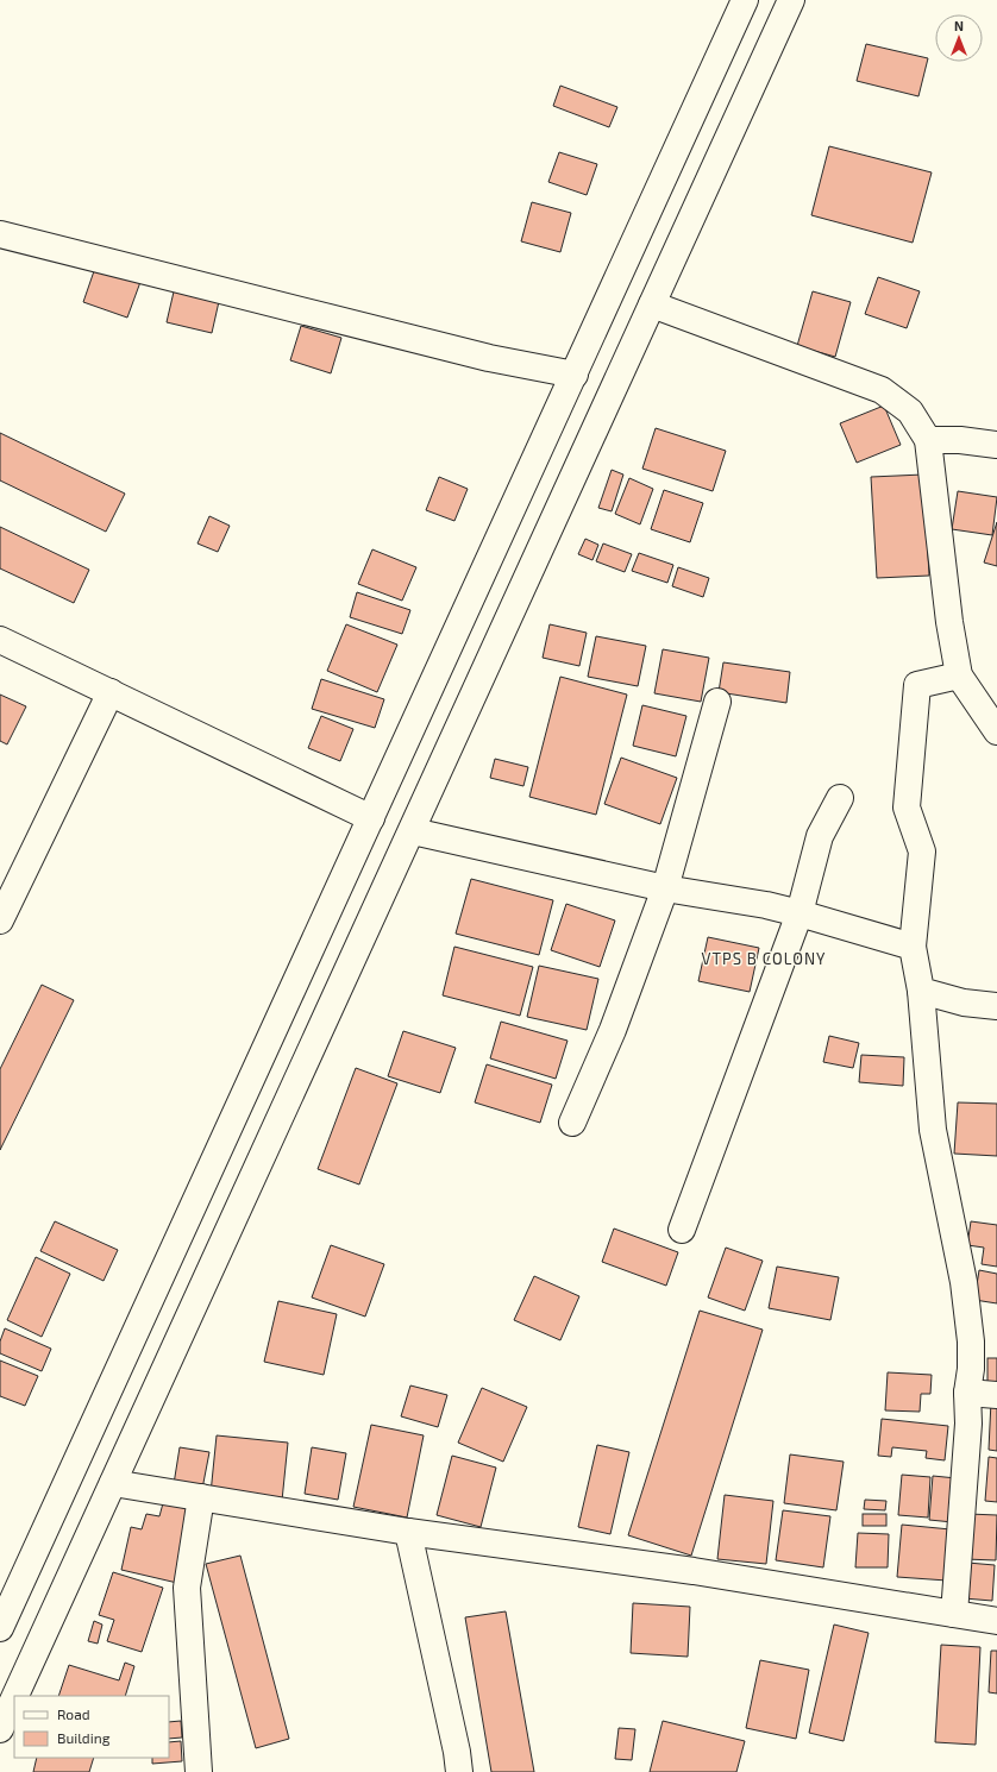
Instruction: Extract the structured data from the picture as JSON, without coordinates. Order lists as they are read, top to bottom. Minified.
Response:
{"districts":["VTPS B COLONY"],"legend":["Road","Building"],"north":"top"}
